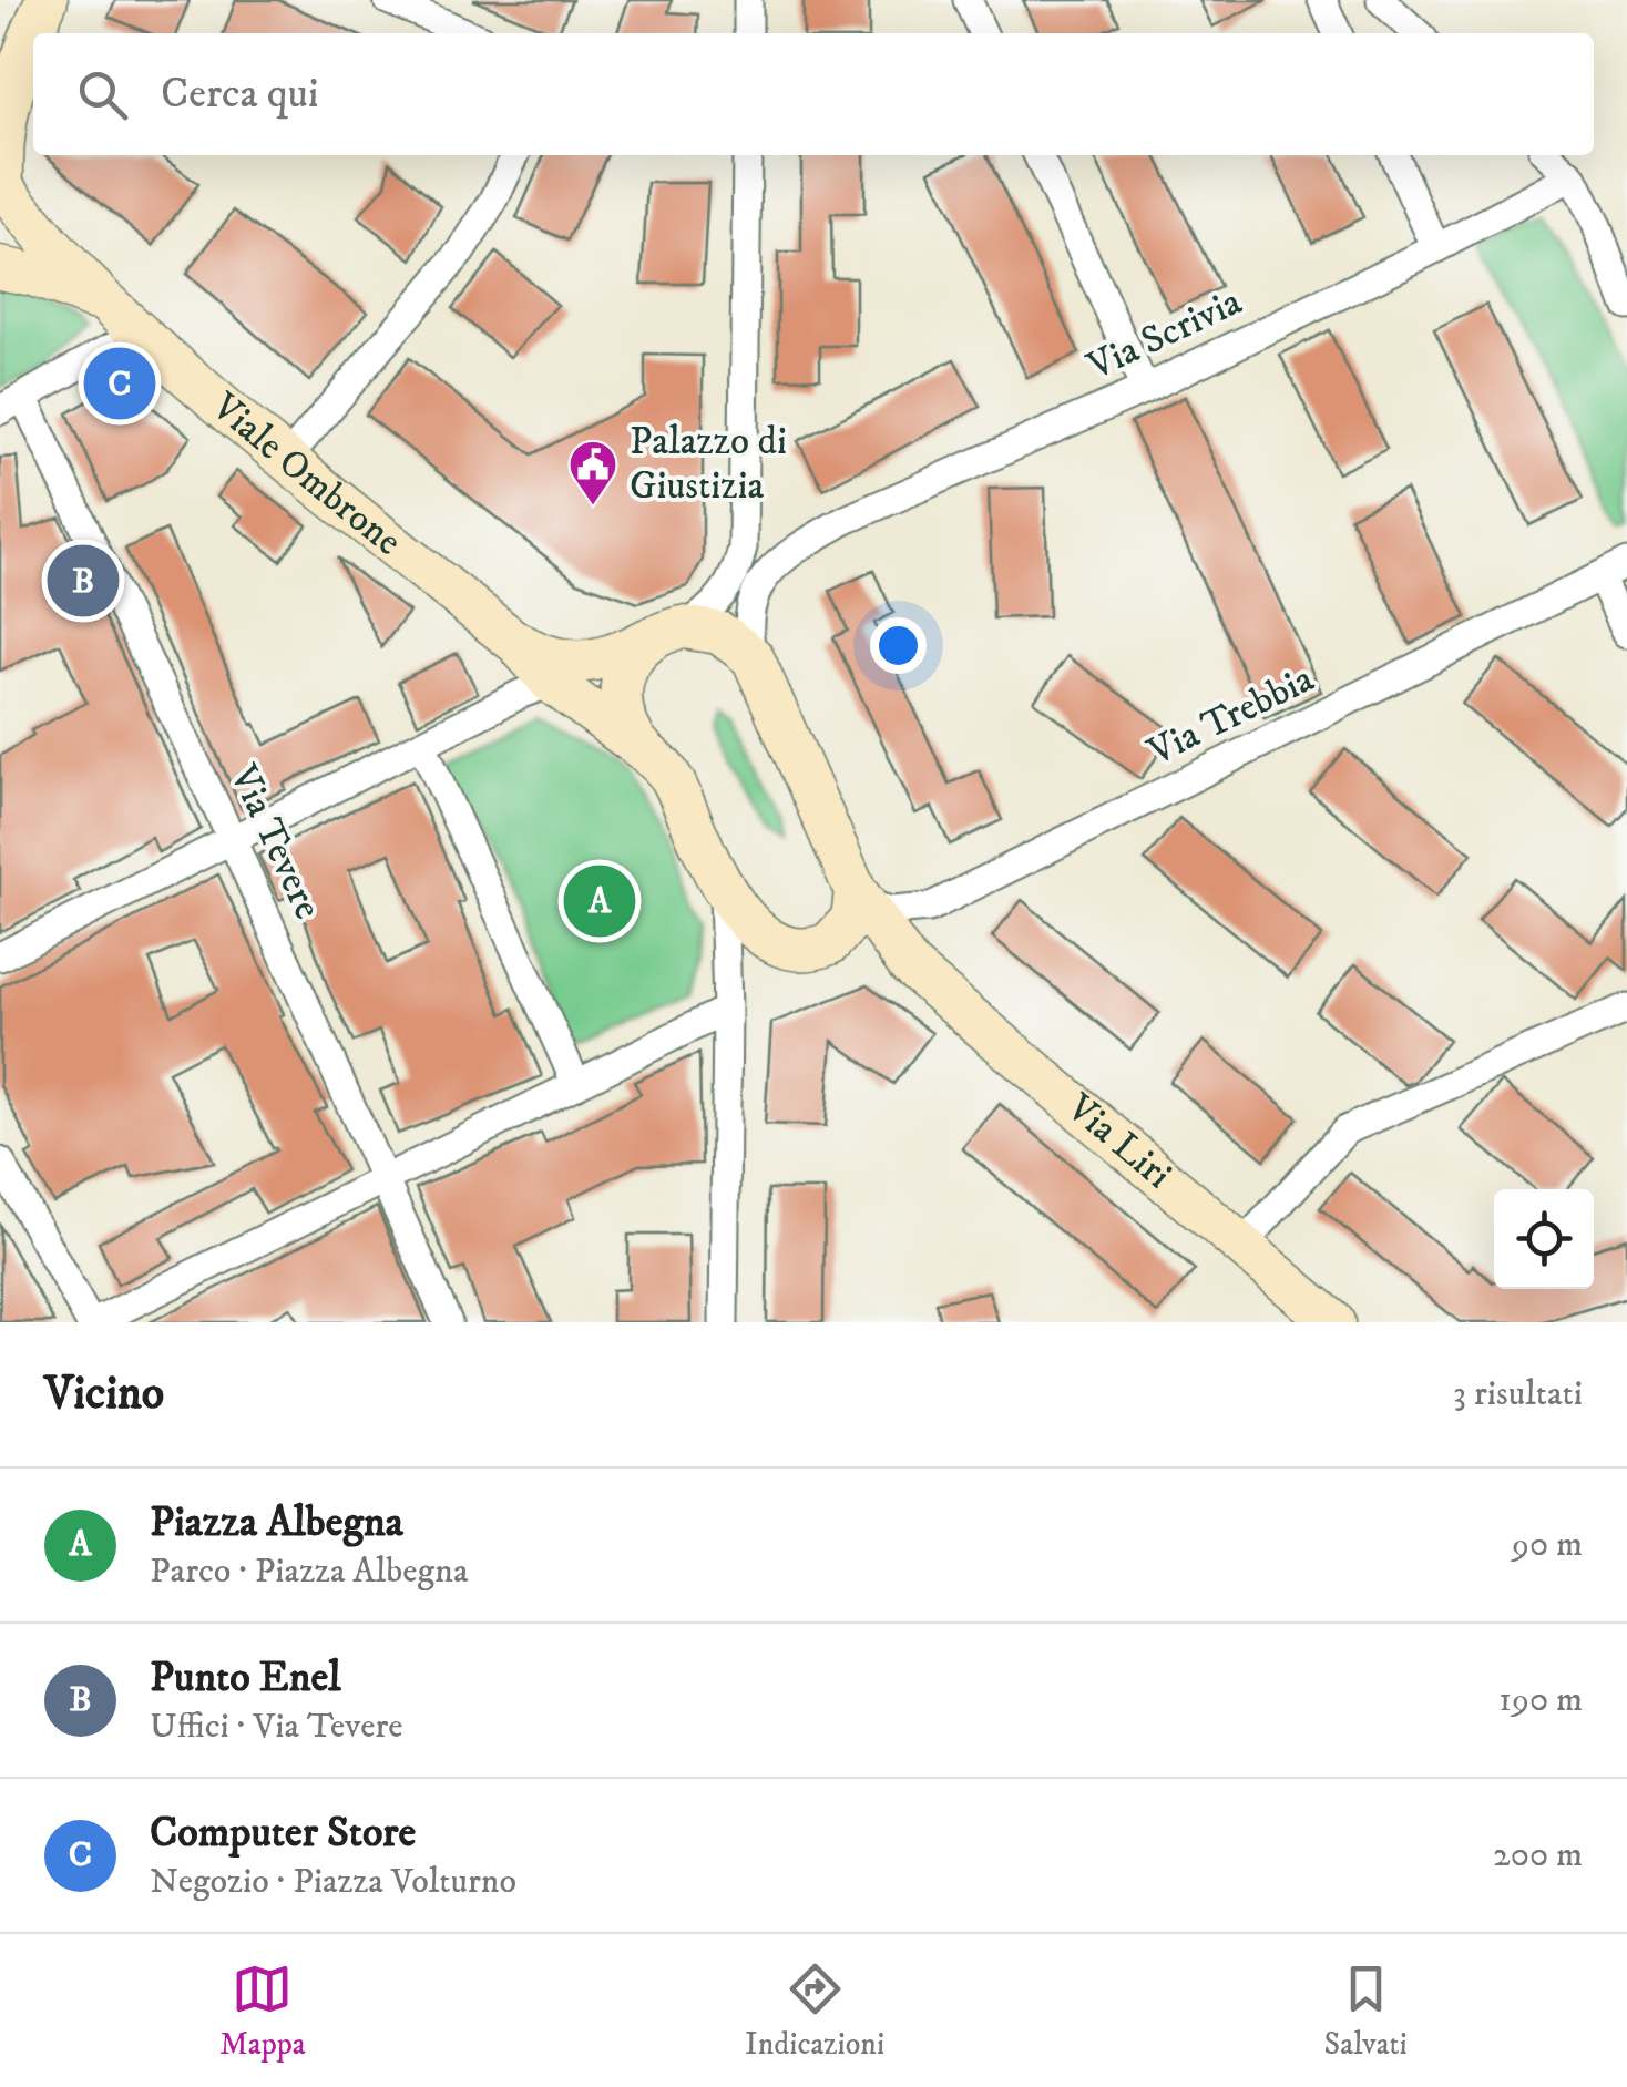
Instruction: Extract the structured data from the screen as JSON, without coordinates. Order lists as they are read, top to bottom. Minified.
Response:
{"streets":{"main road":["Viale Ombrone","Via Liri"],"street":["Via Scrivia","Via Trebbia","Via Tevere"]},"crossings":[["Via Scrivia","Via Liri"],["Viale Ombrone","Via Liri"],["Via Trebbia","Via Liri"]],"places":{"public building":["Palazzo di Giustizia"]},"page":{"search":"Cerca qui","pins":["C","B","A"],"heading":["Vicino","3 risultati"],"list":[{"mark":"A","name":"Piazza Albegna","note":"Parco · Piazza Albegna","value":"90 m"},{"mark":"B","name":"Punto Enel","note":"Uffici · Via Tevere","value":"190 m"},{"mark":"C","name":"Computer Store","note":"Negozio · Piazza Volturno","value":"200 m"}],"nav":["Mappa","Indicazioni","Salvati"]}}
